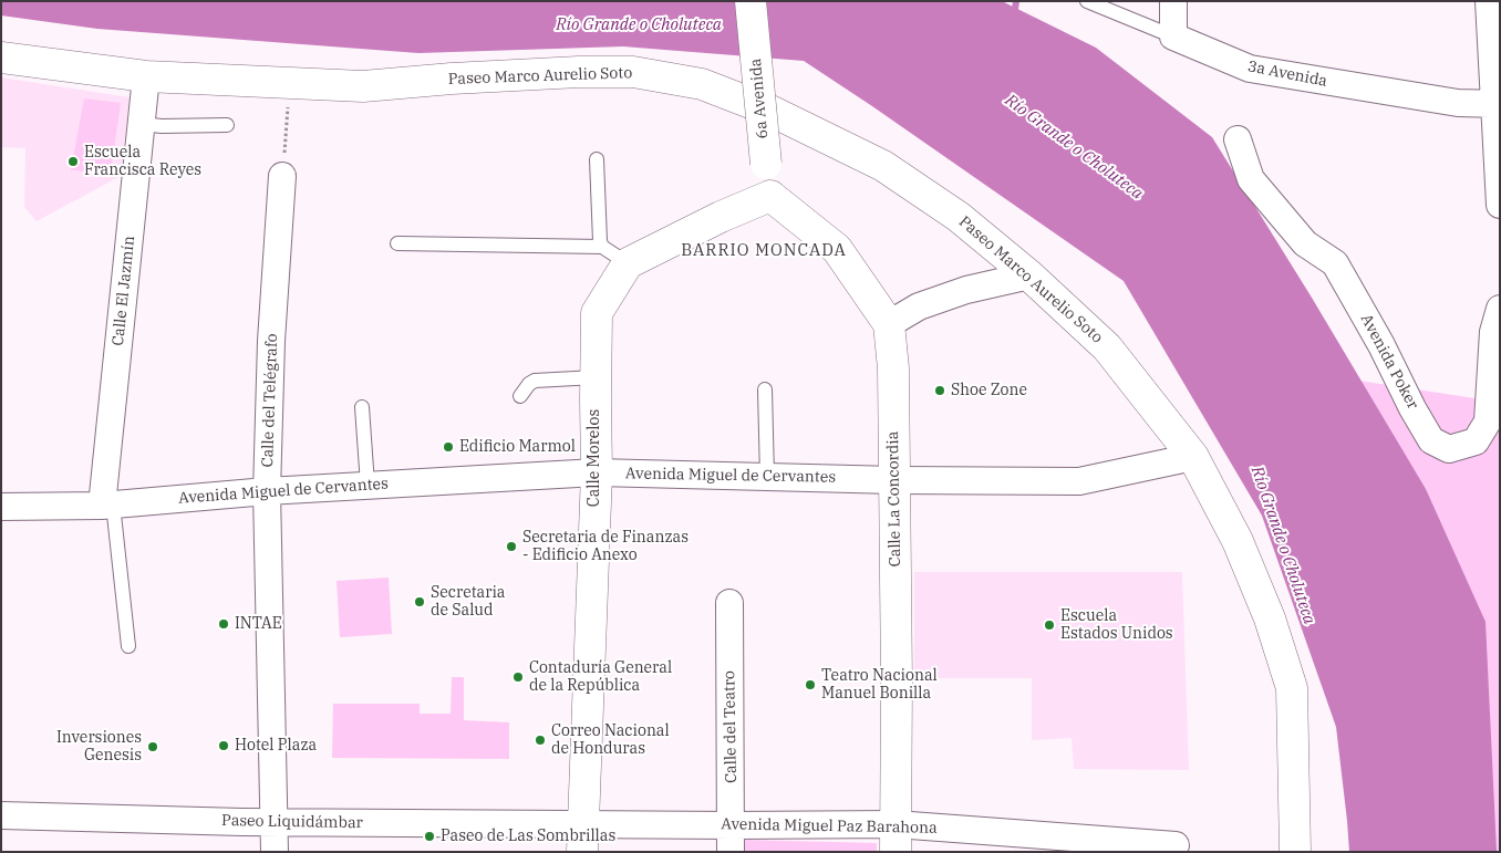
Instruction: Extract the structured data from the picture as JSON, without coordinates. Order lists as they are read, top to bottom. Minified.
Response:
{"streets":{"street":["3a Avenida","Paseo Marco Aurelio Soto","6a Avenida","Calle El Jazmín","Avenida Poker","Calle del Telégrafo","Calle Morelos","Avenida Miguel de Cervantes","Calle La Concordia","Calle del Teatro","Paseo Liquidámbar","Avenida Miguel Paz Barahona"]},"crossings":[["Paseo Marco Aurelio Soto","Calle El Jazmín"],["Paseo Marco Aurelio Soto","Avenida Miguel de Cervantes"],["6a Avenida","Calle La Concordia"],["Calle El Jazmín","Avenida Miguel de Cervantes"],["Calle del Telégrafo","Avenida Miguel de Cervantes"],["Calle del Telégrafo","Paseo Liquidámbar"],["Calle Morelos","Avenida Miguel de Cervantes"],["Calle Morelos","Paseo Liquidámbar"],["Calle Morelos","Avenida Miguel Paz Barahona"],["Avenida Miguel de Cervantes","Calle La Concordia"],["Calle La Concordia","Avenida Miguel Paz Barahona"],["Calle del Teatro","Avenida Miguel Paz Barahona"],["Paseo Liquidámbar","Avenida Miguel Paz Barahona"]],"districts":["BARRIO MONCADA"],"water":["Río Grande o Choluteca"],"places":["Escuela Francisca Reyes","Shoe Zone","Edificio Marmol","Secretaria de Finanzas - Edificio Anexo","Secretaria de Salud","INTAE","Escuela Estados Unidos","Contaduría General de la República","Teatro Nacional Manuel Bonilla","Correo Nacional de Honduras","Hotel Plaza","Inversiones Genesis","Paseo de Las Sombrillas"]}
